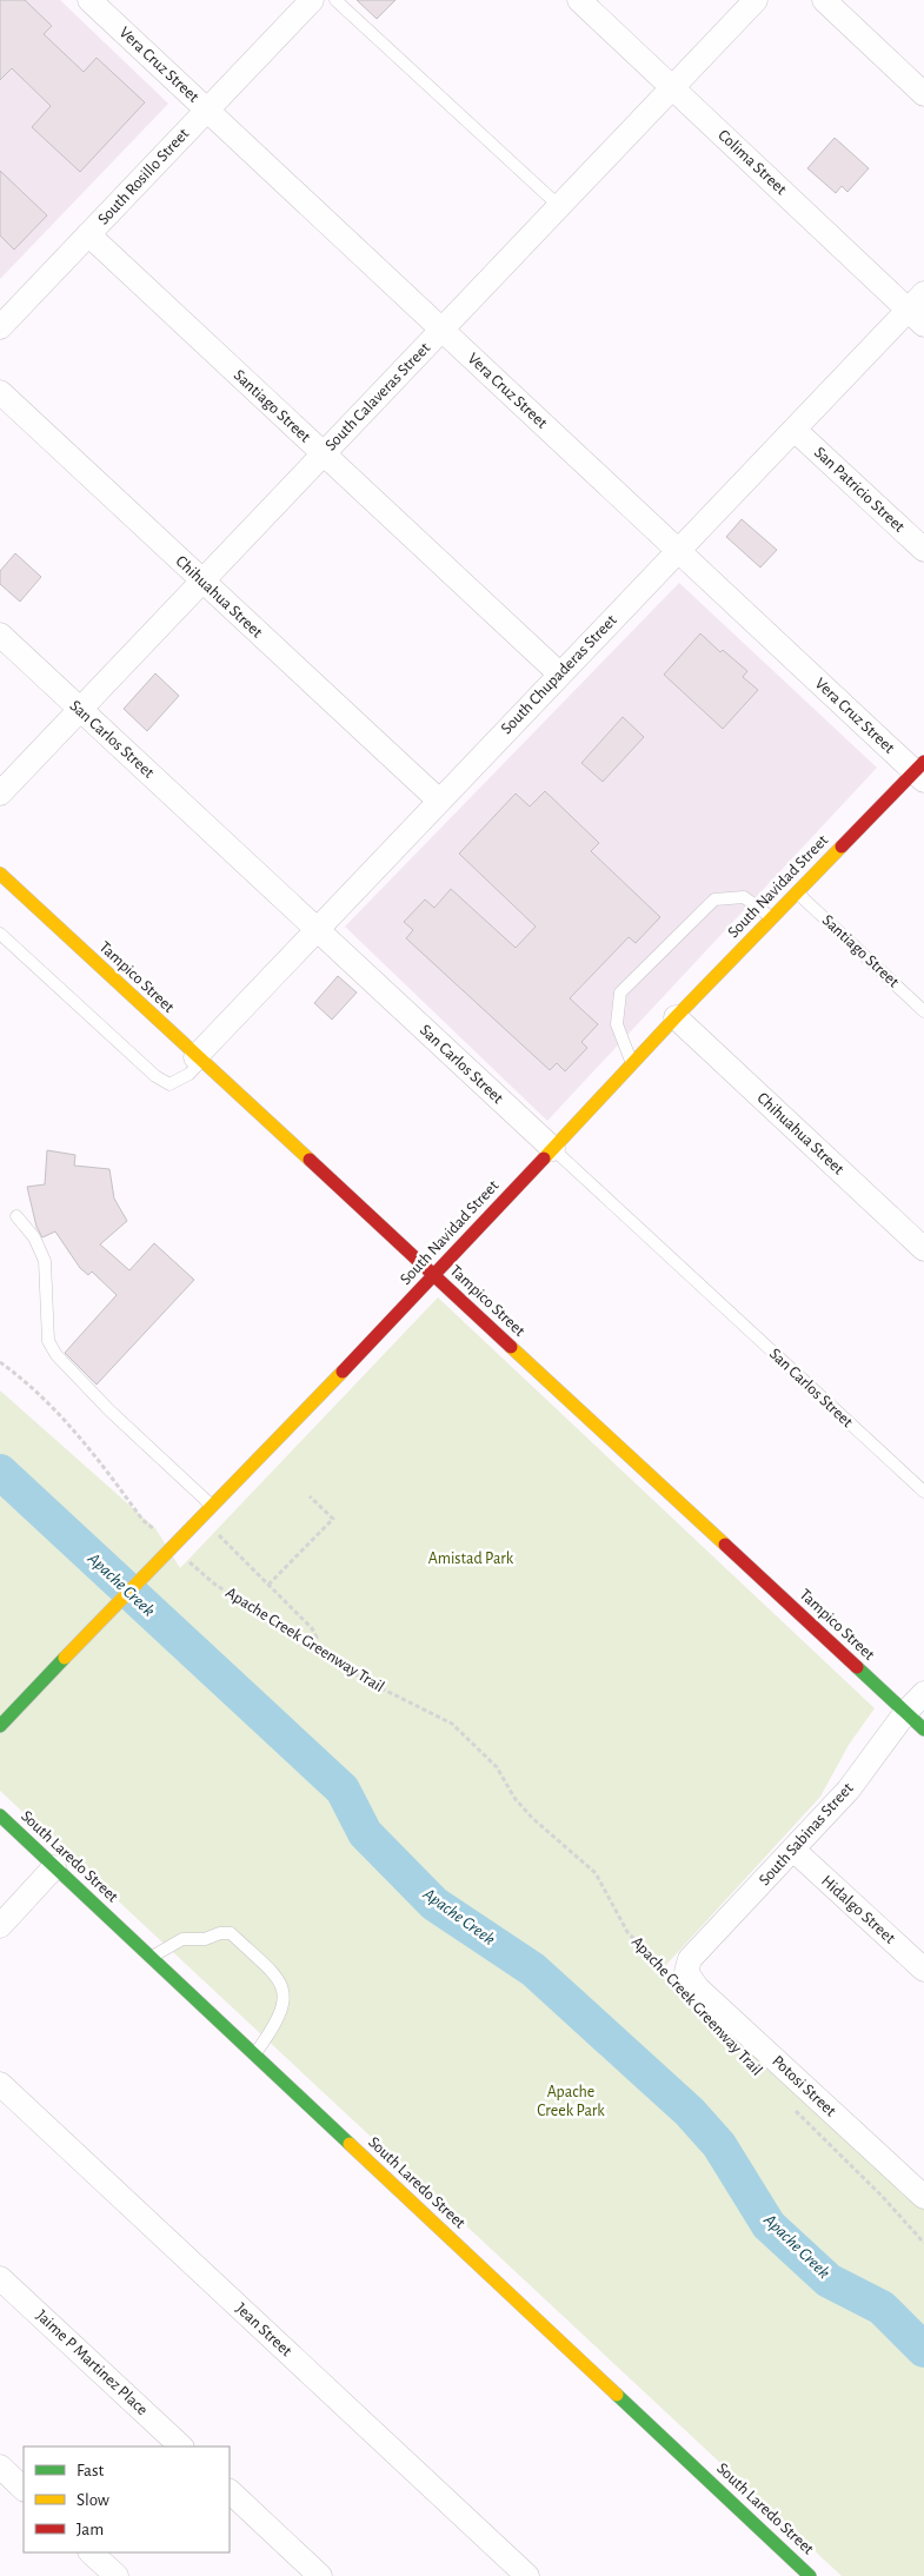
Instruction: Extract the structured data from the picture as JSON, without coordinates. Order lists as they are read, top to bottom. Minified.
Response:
{"streets":{"street":["Vera Cruz Street","Colima Street","South Rosillo Street","South Calaveras Street","Santiago Street","San Patricio Street","Chihuahua Street","South Chupaderas Street","San Carlos Street","South Navidad Street","Tampico Street","South Sabinas Street","South Laredo Street","Hidalgo Street","Potosi Street","Jean Street","Jaime P Martinez Place"],"path":["Apache Creek Greenway Trail"]},"crossings":[["Vera Cruz Street","South Rosillo Street"],["Vera Cruz Street","South Calaveras Street"],["Vera Cruz Street","South Chupaderas Street"],["Vera Cruz Street","South Navidad Street"],["Colima Street","South Calaveras Street"],["Colima Street","South Chupaderas Street"],["South Rosillo Street","Santiago Street"],["South Calaveras Street","Santiago Street"],["South Calaveras Street","Chihuahua Street"],["South Calaveras Street","San Carlos Street"],["Santiago Street","South Chupaderas Street"],["Santiago Street","South Navidad Street"],["San Patricio Street","South Chupaderas Street"],["Chihuahua Street","South Chupaderas Street"],["Chihuahua Street","South Navidad Street"],["South Chupaderas Street","San Carlos Street"],["South Chupaderas Street","Tampico Street"],["San Carlos Street","South Navidad Street"],["South Navidad Street","Tampico Street"],["Tampico Street","South Sabinas Street"],["Apache Creek Greenway Trail","South Sabinas Street"],["Apache Creek Greenway Trail","Potosi Street"],["South Sabinas Street","Hidalgo Street"],["South Sabinas Street","Potosi Street"]],"water":["Apache Creek"],"parks":["Amistad Park","Apache Creek Park"],"legend":["Fast","Slow","Jam"]}
